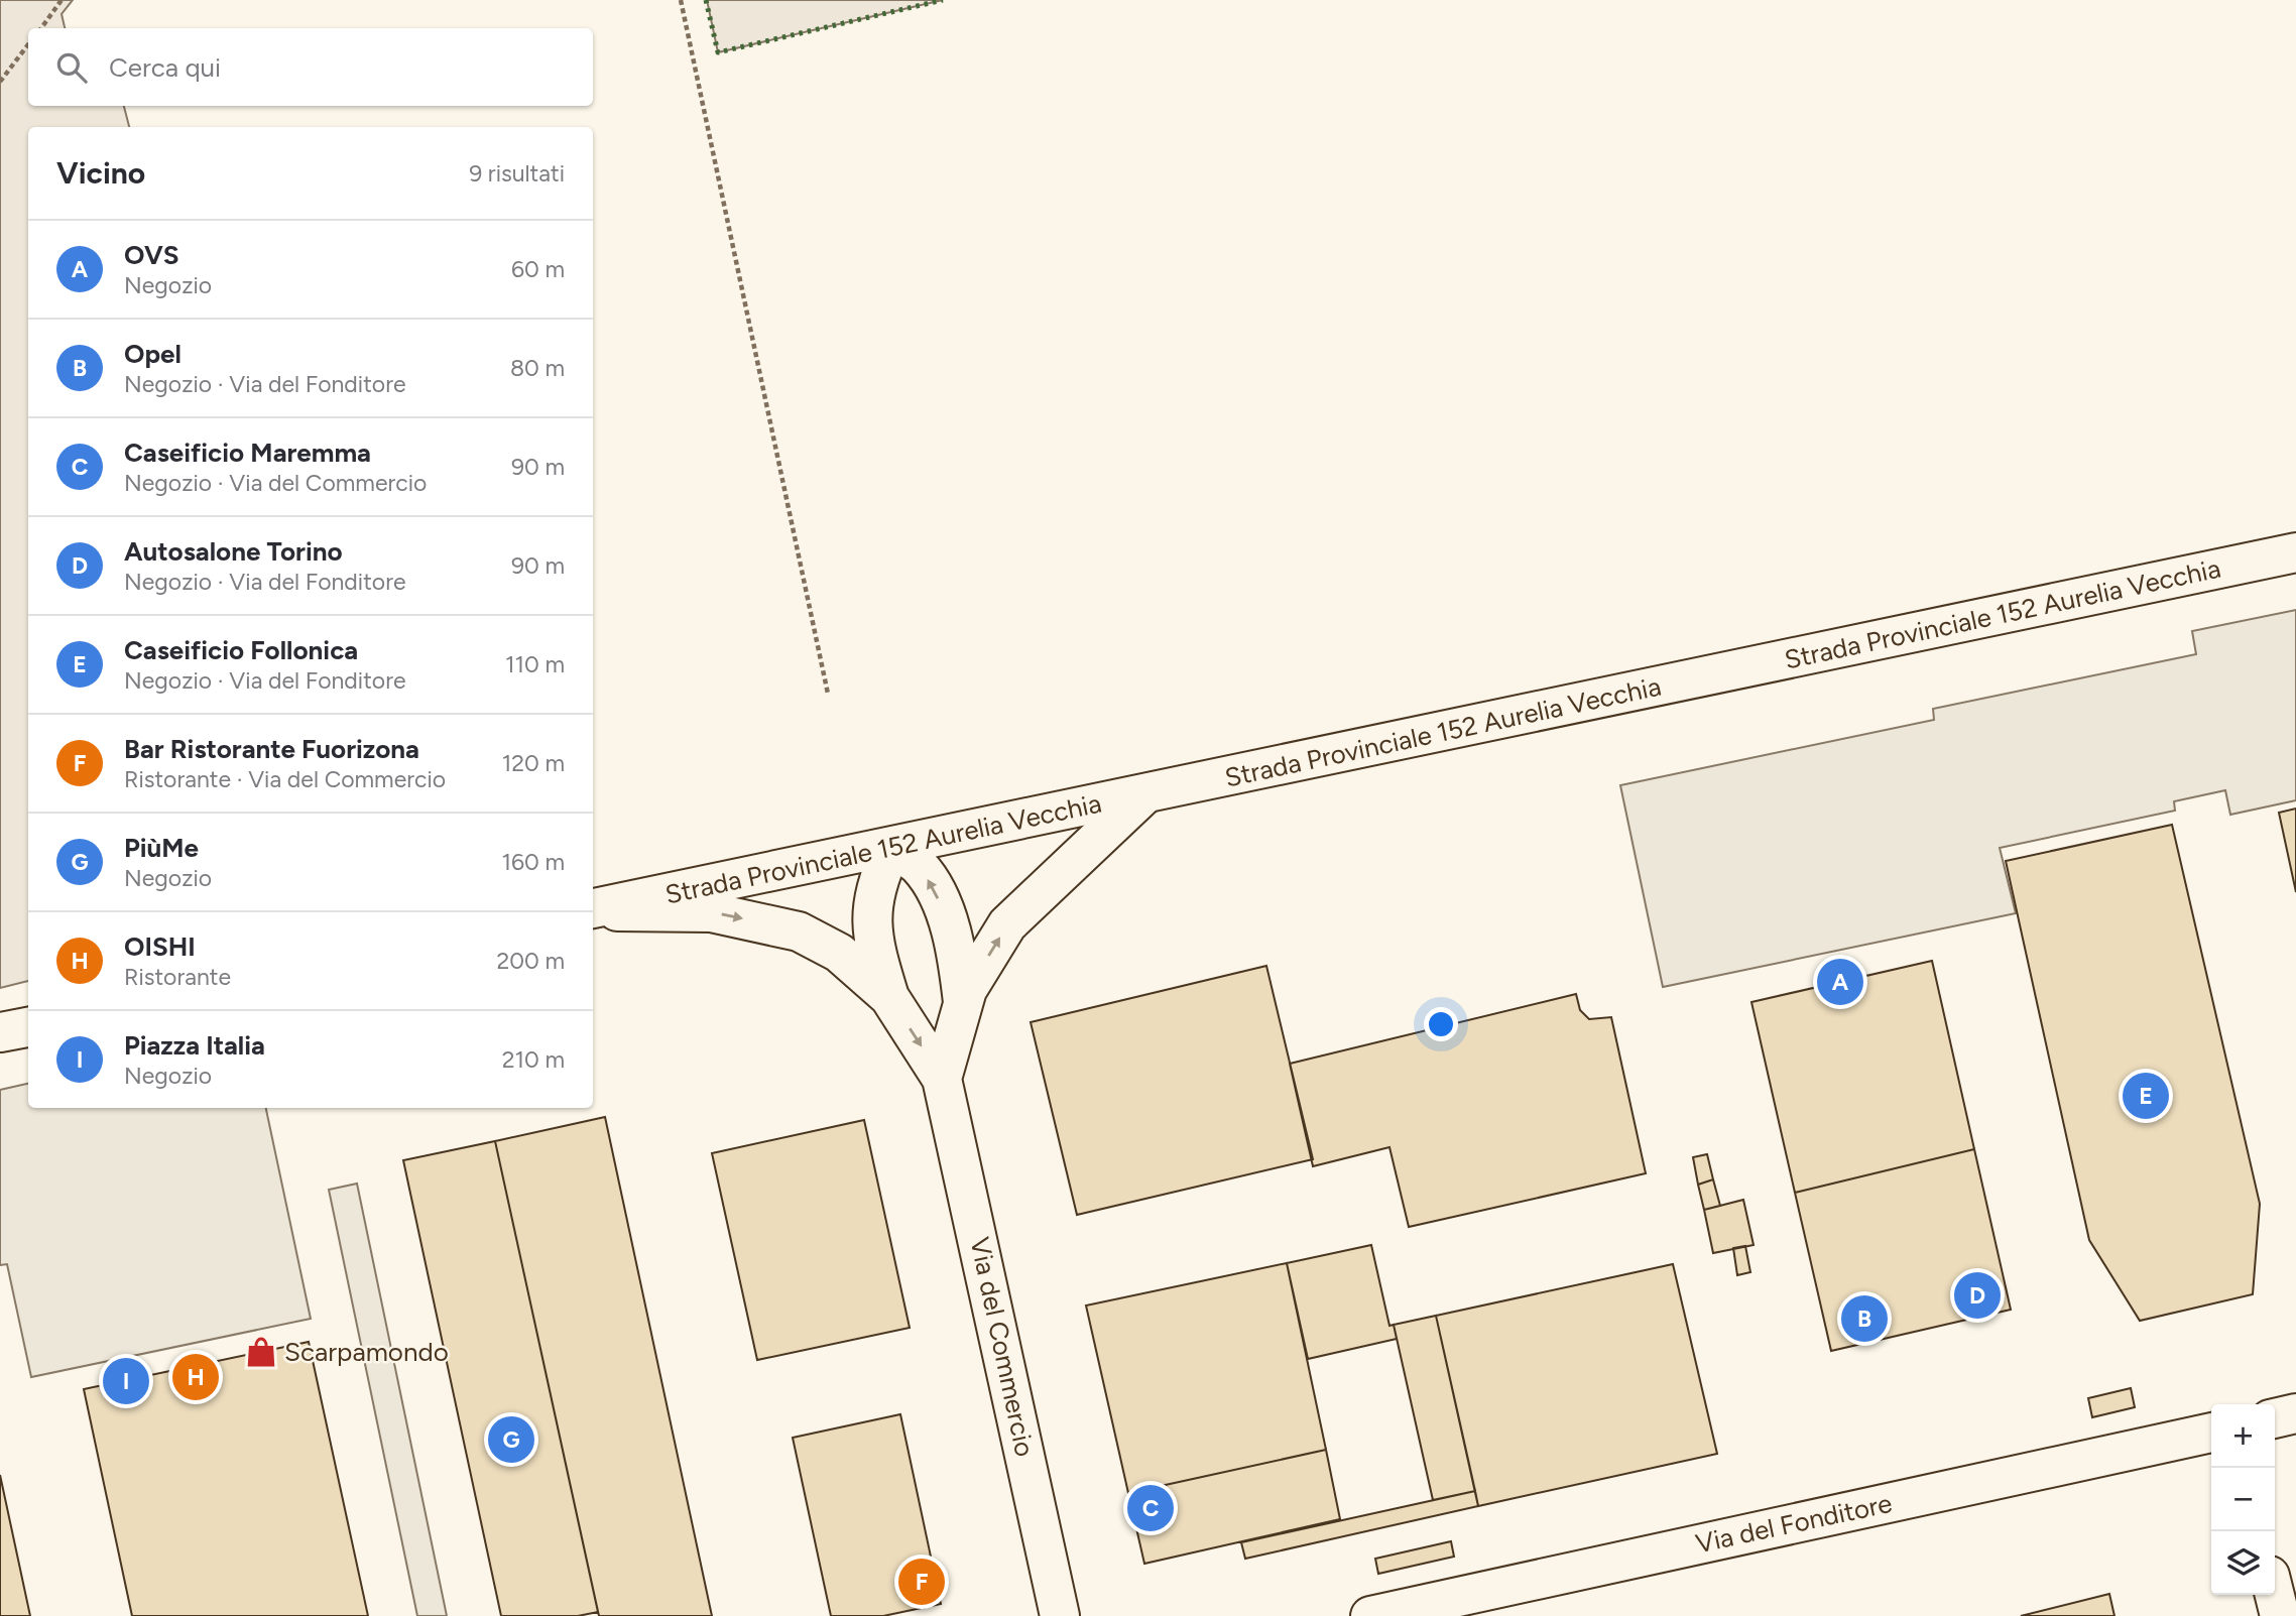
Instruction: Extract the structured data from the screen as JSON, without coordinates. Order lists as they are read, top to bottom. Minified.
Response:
{"streets":{"street":["Strada Provinciale 152 Aurelia Vecchia","Via del Commercio","Via del Fonditore"]},"crossings":[["Strada Provinciale 152 Aurelia Vecchia","Via del Commercio"]],"places":{"shop":["Scarpamondo"]},"page":{"search":"Cerca qui","heading":["Vicino","9 risultati"],"list":[{"mark":"A","name":"OVS","note":"Negozio","value":"60 m"},{"mark":"B","name":"Opel","note":"Negozio · Via del Fonditore","value":"80 m"},{"mark":"C","name":"Caseificio Maremma","note":"Negozio · Via del Commercio","value":"90 m"},{"mark":"D","name":"Autosalone Torino","note":"Negozio · Via del Fonditore","value":"90 m"},{"mark":"E","name":"Caseificio Follonica","note":"Negozio · Via del Fonditore","value":"110 m"},{"mark":"F","name":"Bar Ristorante Fuorizona","note":"Ristorante · Via del Commercio","value":"120 m"},{"mark":"G","name":"PiùMe","note":"Negozio","value":"160 m"},{"mark":"H","name":"OISHI","note":"Ristorante","value":"200 m"},{"mark":"I","name":"Piazza Italia","note":"Negozio","value":"210 m"}],"pins":["A","E","D","B","H","I","G","C","F"],"map_buttons":["+","−"]}}
